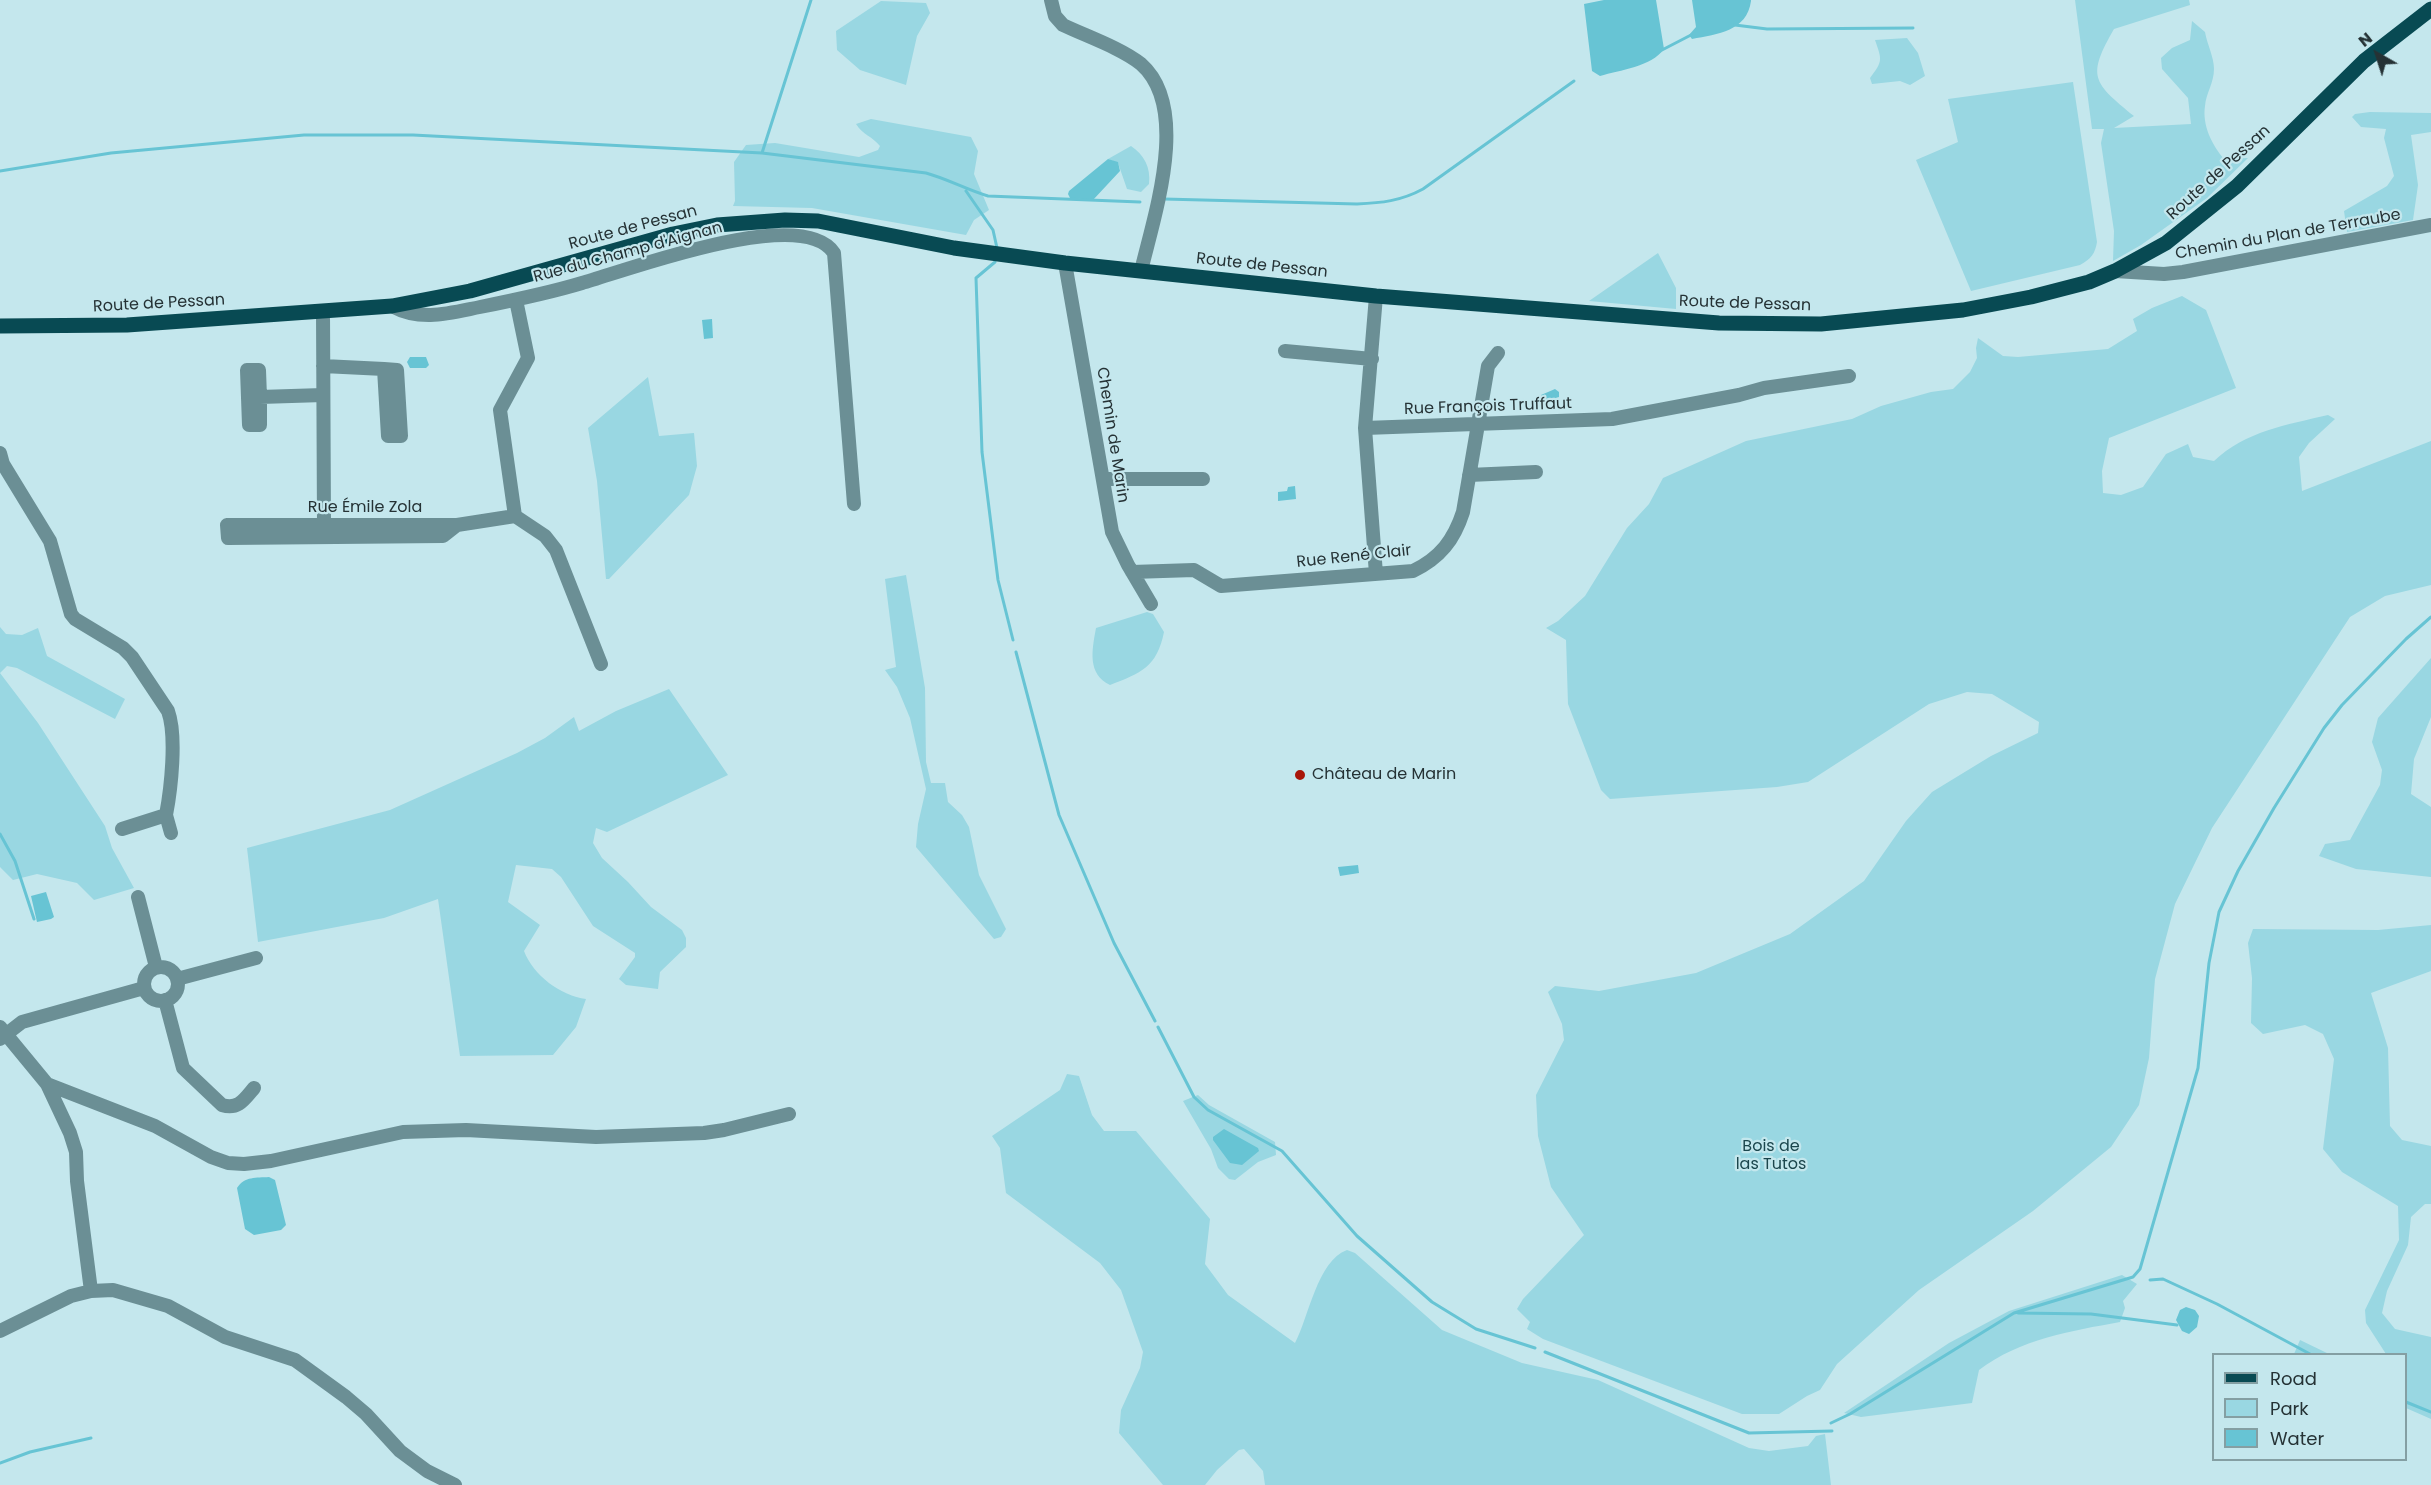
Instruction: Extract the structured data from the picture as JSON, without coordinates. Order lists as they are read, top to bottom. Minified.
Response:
{"streets":{"main road":["Route de Pessan"],"street":["Chemin du Plan de Terraube","Rue du Champ d'Aignan","Rue François Truffaut","Chemin de Marin","Rue Émile Zola","Rue René Clair"]},"crossings":[["Route de Pessan","Chemin du Plan de Terraube"],["Route de Pessan","Rue du Champ d'Aignan"],["Route de Pessan","Chemin de Marin"],["Rue François Truffaut","Rue René Clair"],["Chemin de Marin","Rue René Clair"]],"parks":["Bois de las Tutos"],"places":["Château de Marin"],"legend":["Road","Park","Water"],"north":"top left"}
